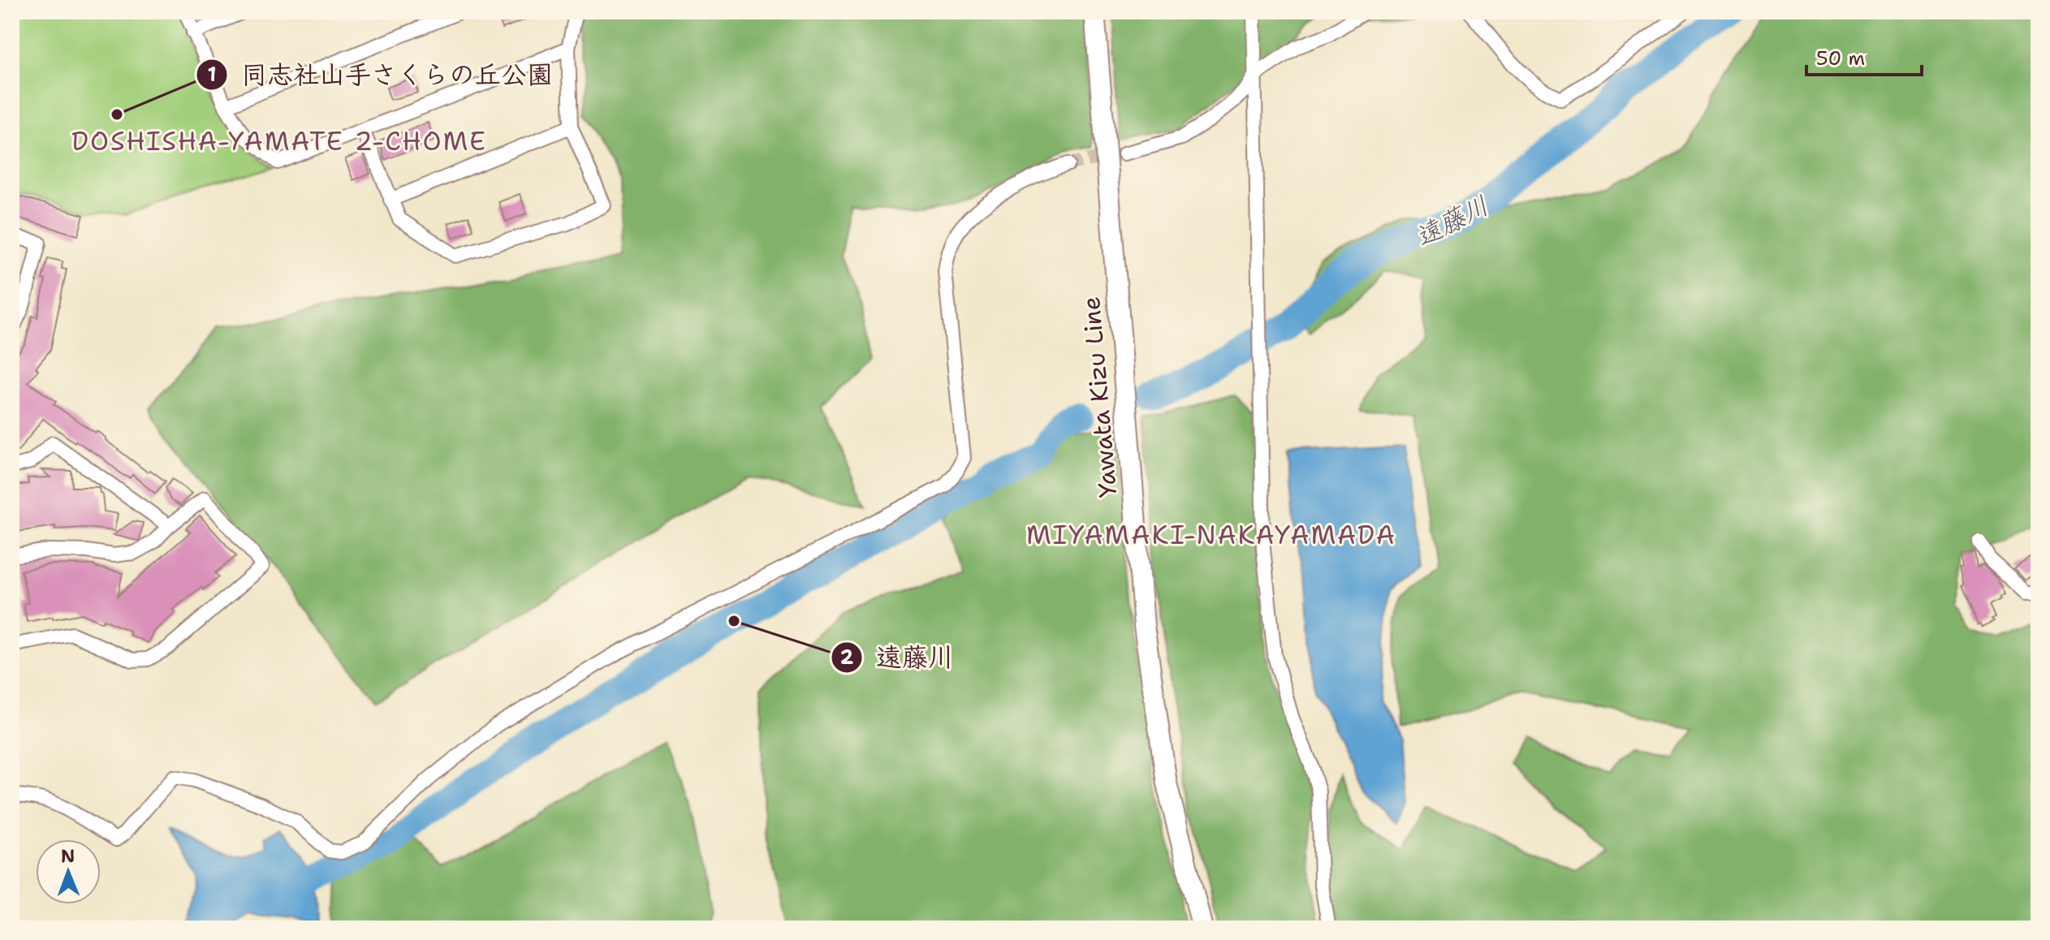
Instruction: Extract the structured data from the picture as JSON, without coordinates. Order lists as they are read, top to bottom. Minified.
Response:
{"streets":{"main road":["Yawata Kizu Line"]},"districts":["DOSHISHA-YAMATE 2-CHOME","MIYAMAKI-NAKAYAMADA"],"water":["遠藤川"],"places":["同志社山手さくらの丘公園","遠藤川"],"scale_bar":"50 m","north":"top"}
